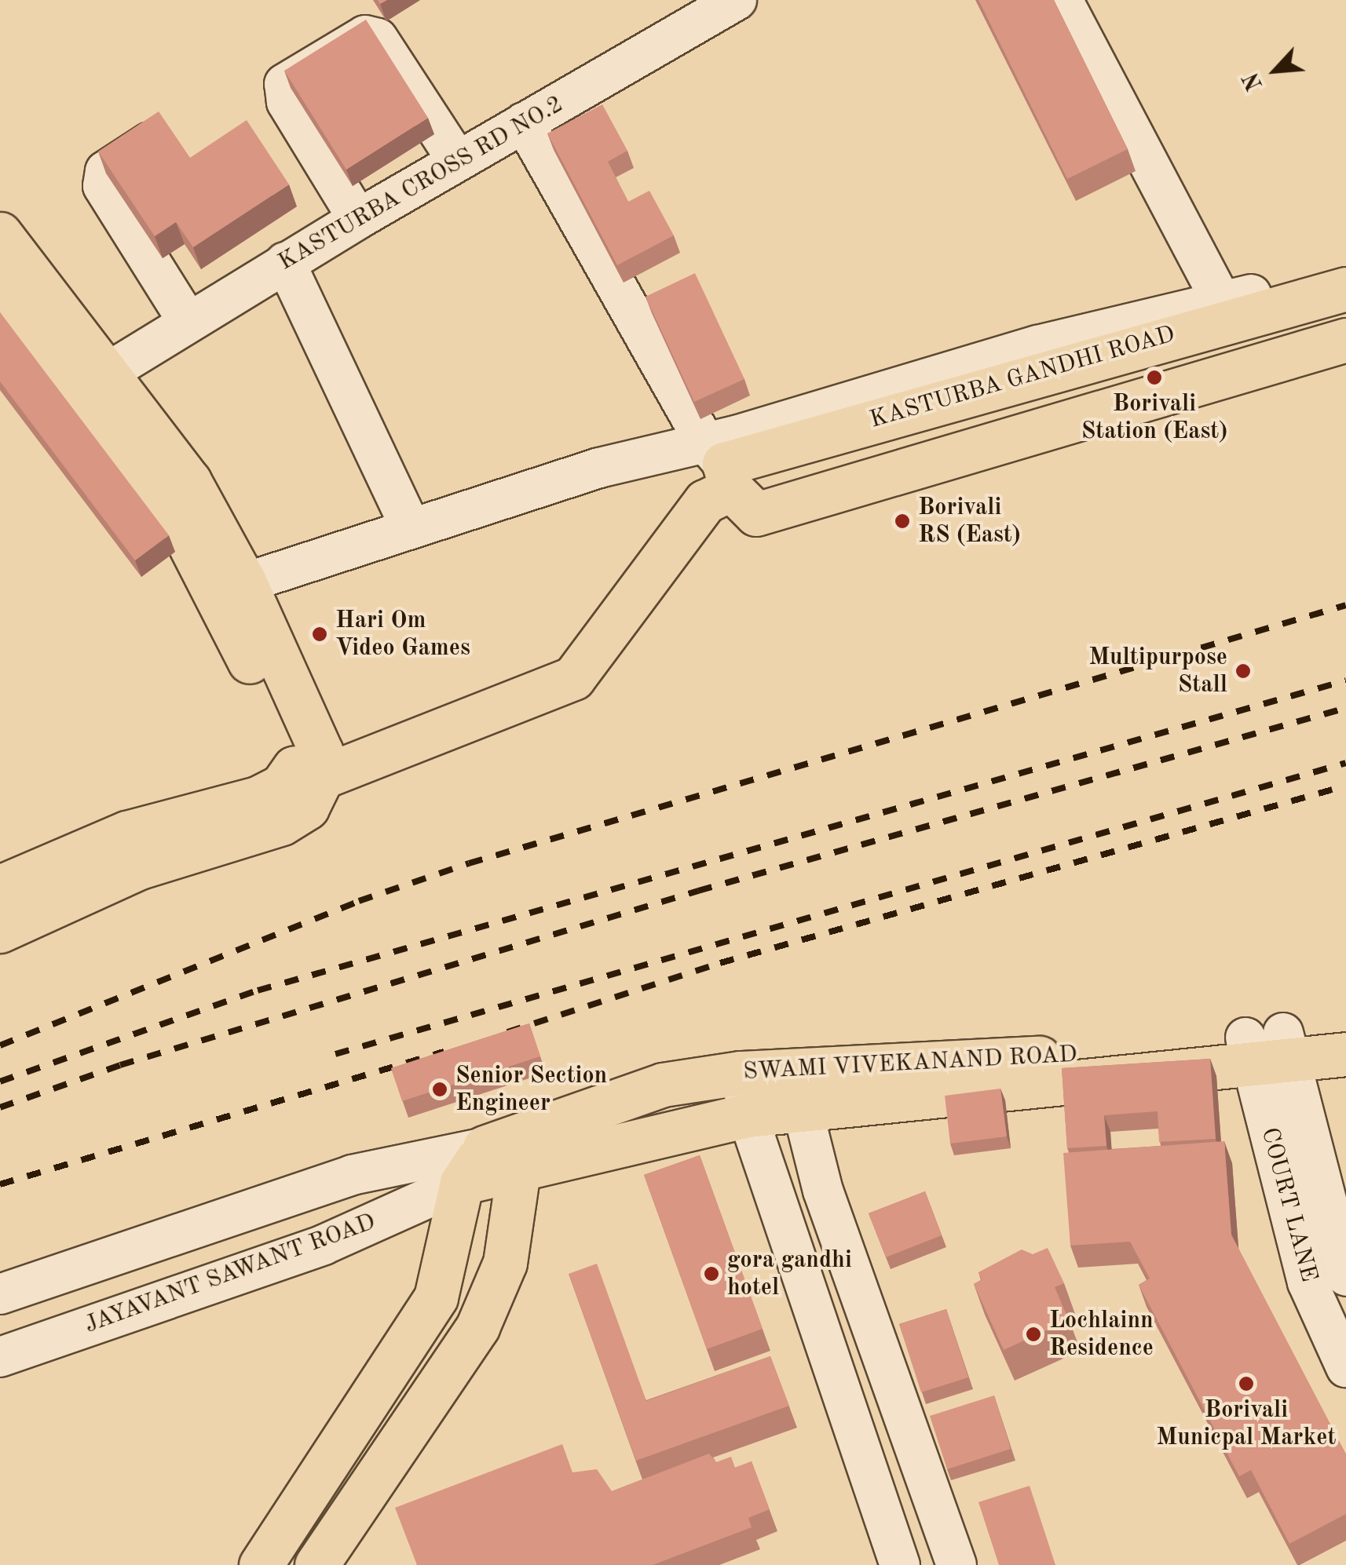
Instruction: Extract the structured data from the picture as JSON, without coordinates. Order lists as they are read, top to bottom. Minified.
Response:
{"streets":{"main road":["KASTURBA GANDHI ROAD","SWAMI VIVEKANAND ROAD"],"street":["KASTURBA CROSS RD NO.2","COURT LANE","JAYAVANT SAWANT ROAD"]},"crossings":[["SWAMI VIVEKANAND ROAD","COURT LANE"]],"places":["Borivali Station (East)","Borivali RS (East)","Hari Om Video Games","Multipurpose Stall","Senior Section Engineer","gora gandhi hotel","Lochlainn Residence","Borivali Municpal Market"],"north":"bottom left"}
